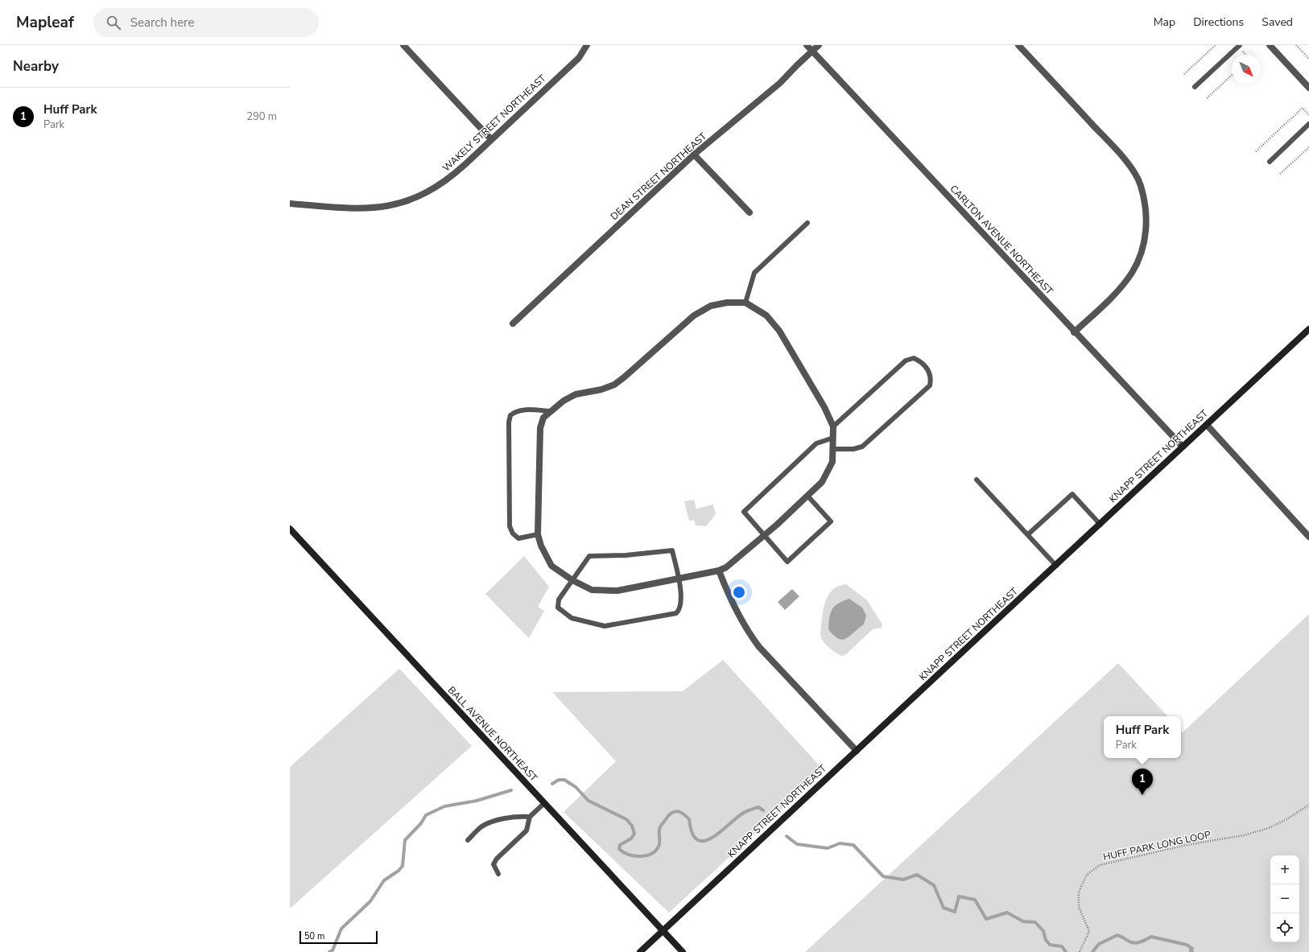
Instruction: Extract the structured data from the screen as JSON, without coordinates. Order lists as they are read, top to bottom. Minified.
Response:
{"streets":{"main road":["KNAPP STREET NORTHEAST","BALL AVENUE NORTHEAST"],"street":["WAKELY STREET NORTHEAST","DEAN STREET NORTHEAST","CARLTON AVENUE NORTHEAST"],"path":["HUFF PARK LONG LOOP"]},"crossings":[["DEAN STREET NORTHEAST","CARLTON AVENUE NORTHEAST"],["CARLTON AVENUE NORTHEAST","KNAPP STREET NORTHEAST"],["KNAPP STREET NORTHEAST","BALL AVENUE NORTHEAST"]],"scale_bar":"50 m","north":"bottom right","page":{"header":"Mapleaf","search":"Search here","nav":["Map","Directions","Saved"],"heading":"Nearby","list":[{"mark":"1","name":"Huff Park","note":"Park","value":"290 m"}],"popup":["Huff Park","Park"],"pins":"1","map_buttons":["+","−"],"scale":"50 m"}}
